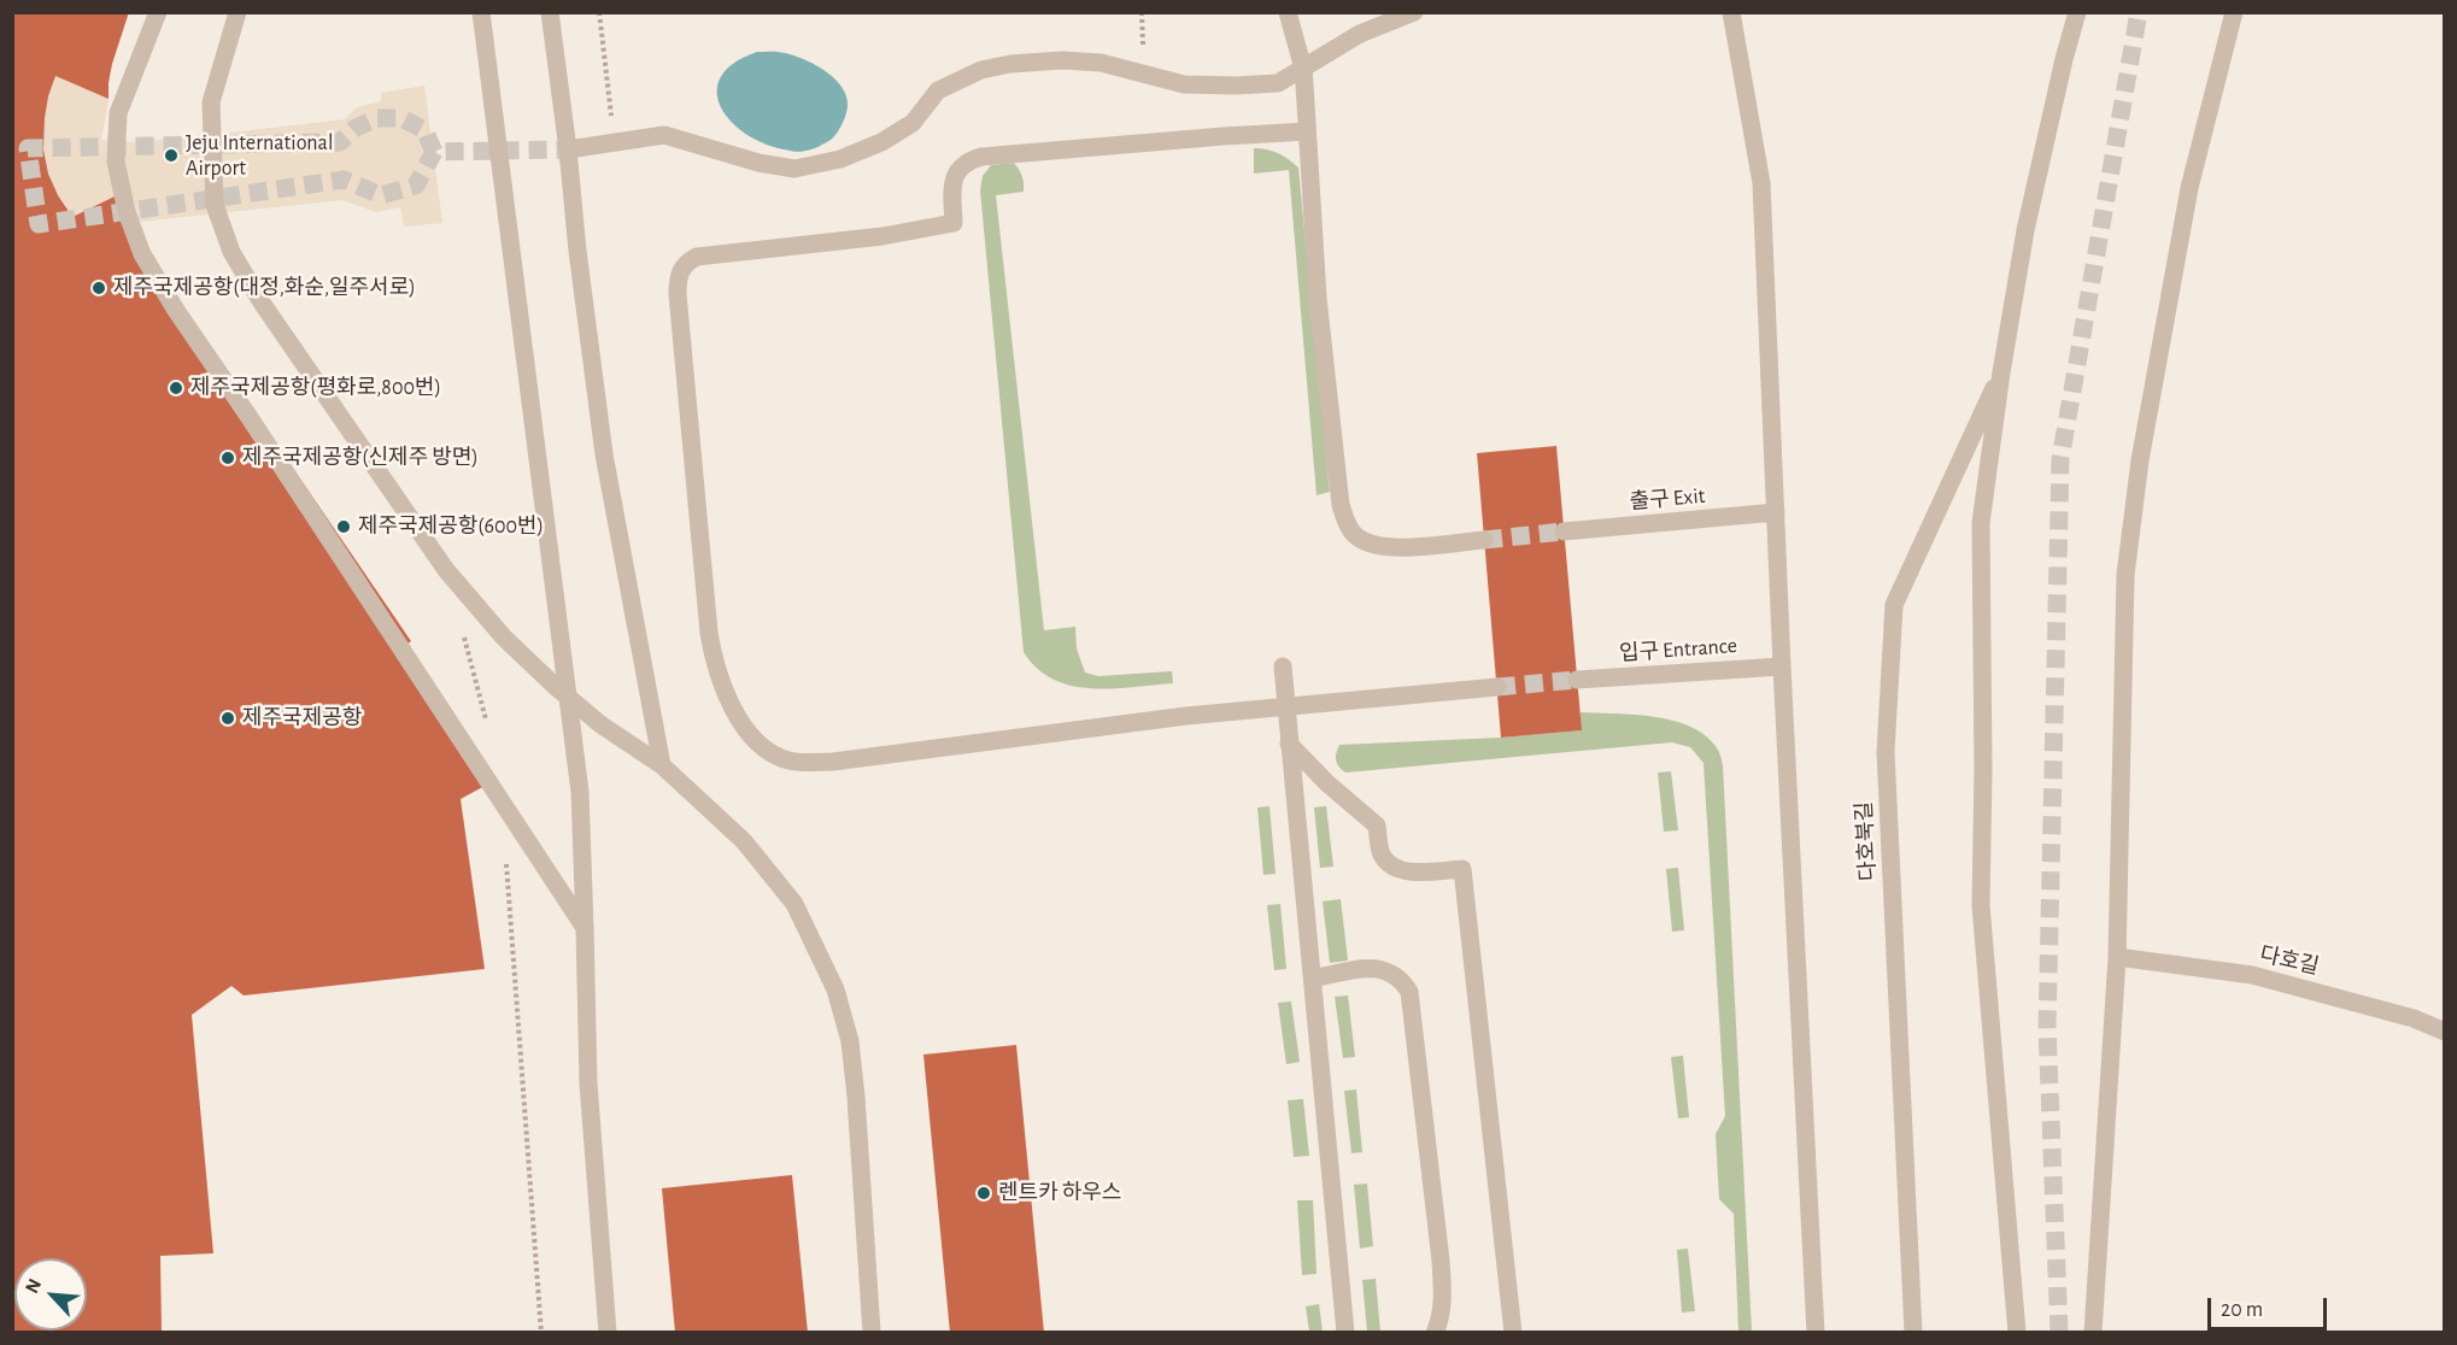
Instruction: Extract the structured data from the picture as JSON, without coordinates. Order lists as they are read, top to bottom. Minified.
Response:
{"streets":{"street":["출구 Exit","입구 Entrance","다호북길","다호길"]},"places":["Jeju International Airport","제주국제공항(대정,화순,일주서로)","제주국제공항(평화로,800번)","제주국제공항(신제주 방면)","제주국제공항(600번)","제주국제공항","렌트카 하우스"],"scale_bar":"20 m","north":"top left"}
